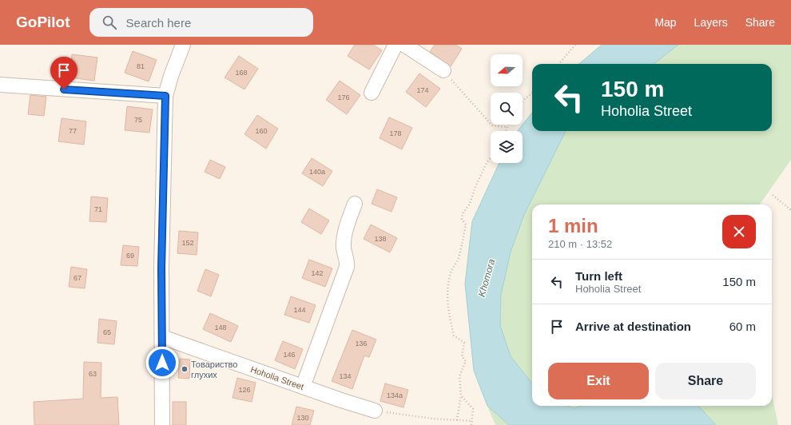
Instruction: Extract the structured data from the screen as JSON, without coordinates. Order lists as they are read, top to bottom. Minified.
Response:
{"streets":{"street":["Hoholia Street"]},"water":["Khomora"],"places":["Товариство глухих"],"house_numbers":["81","168","174","176","75","77","160","178","140а","71","138","152","69","142","67","144","148","65","136","146","63","134","126","134а","130"],"north":"left","page":{"header":"GoPilot","search":"Search here","nav":["Map","Layers","Share"],"turn":["150 m","Hoholia Street"],"heading":["1 min","210 m · 13:52"],"list":[{"name":"Turn left","note":"Hoholia Street","value":"150 m"},{"name":"Arrive at destination","value":"60 m"}],"buttons":["Exit","Share"]}}
